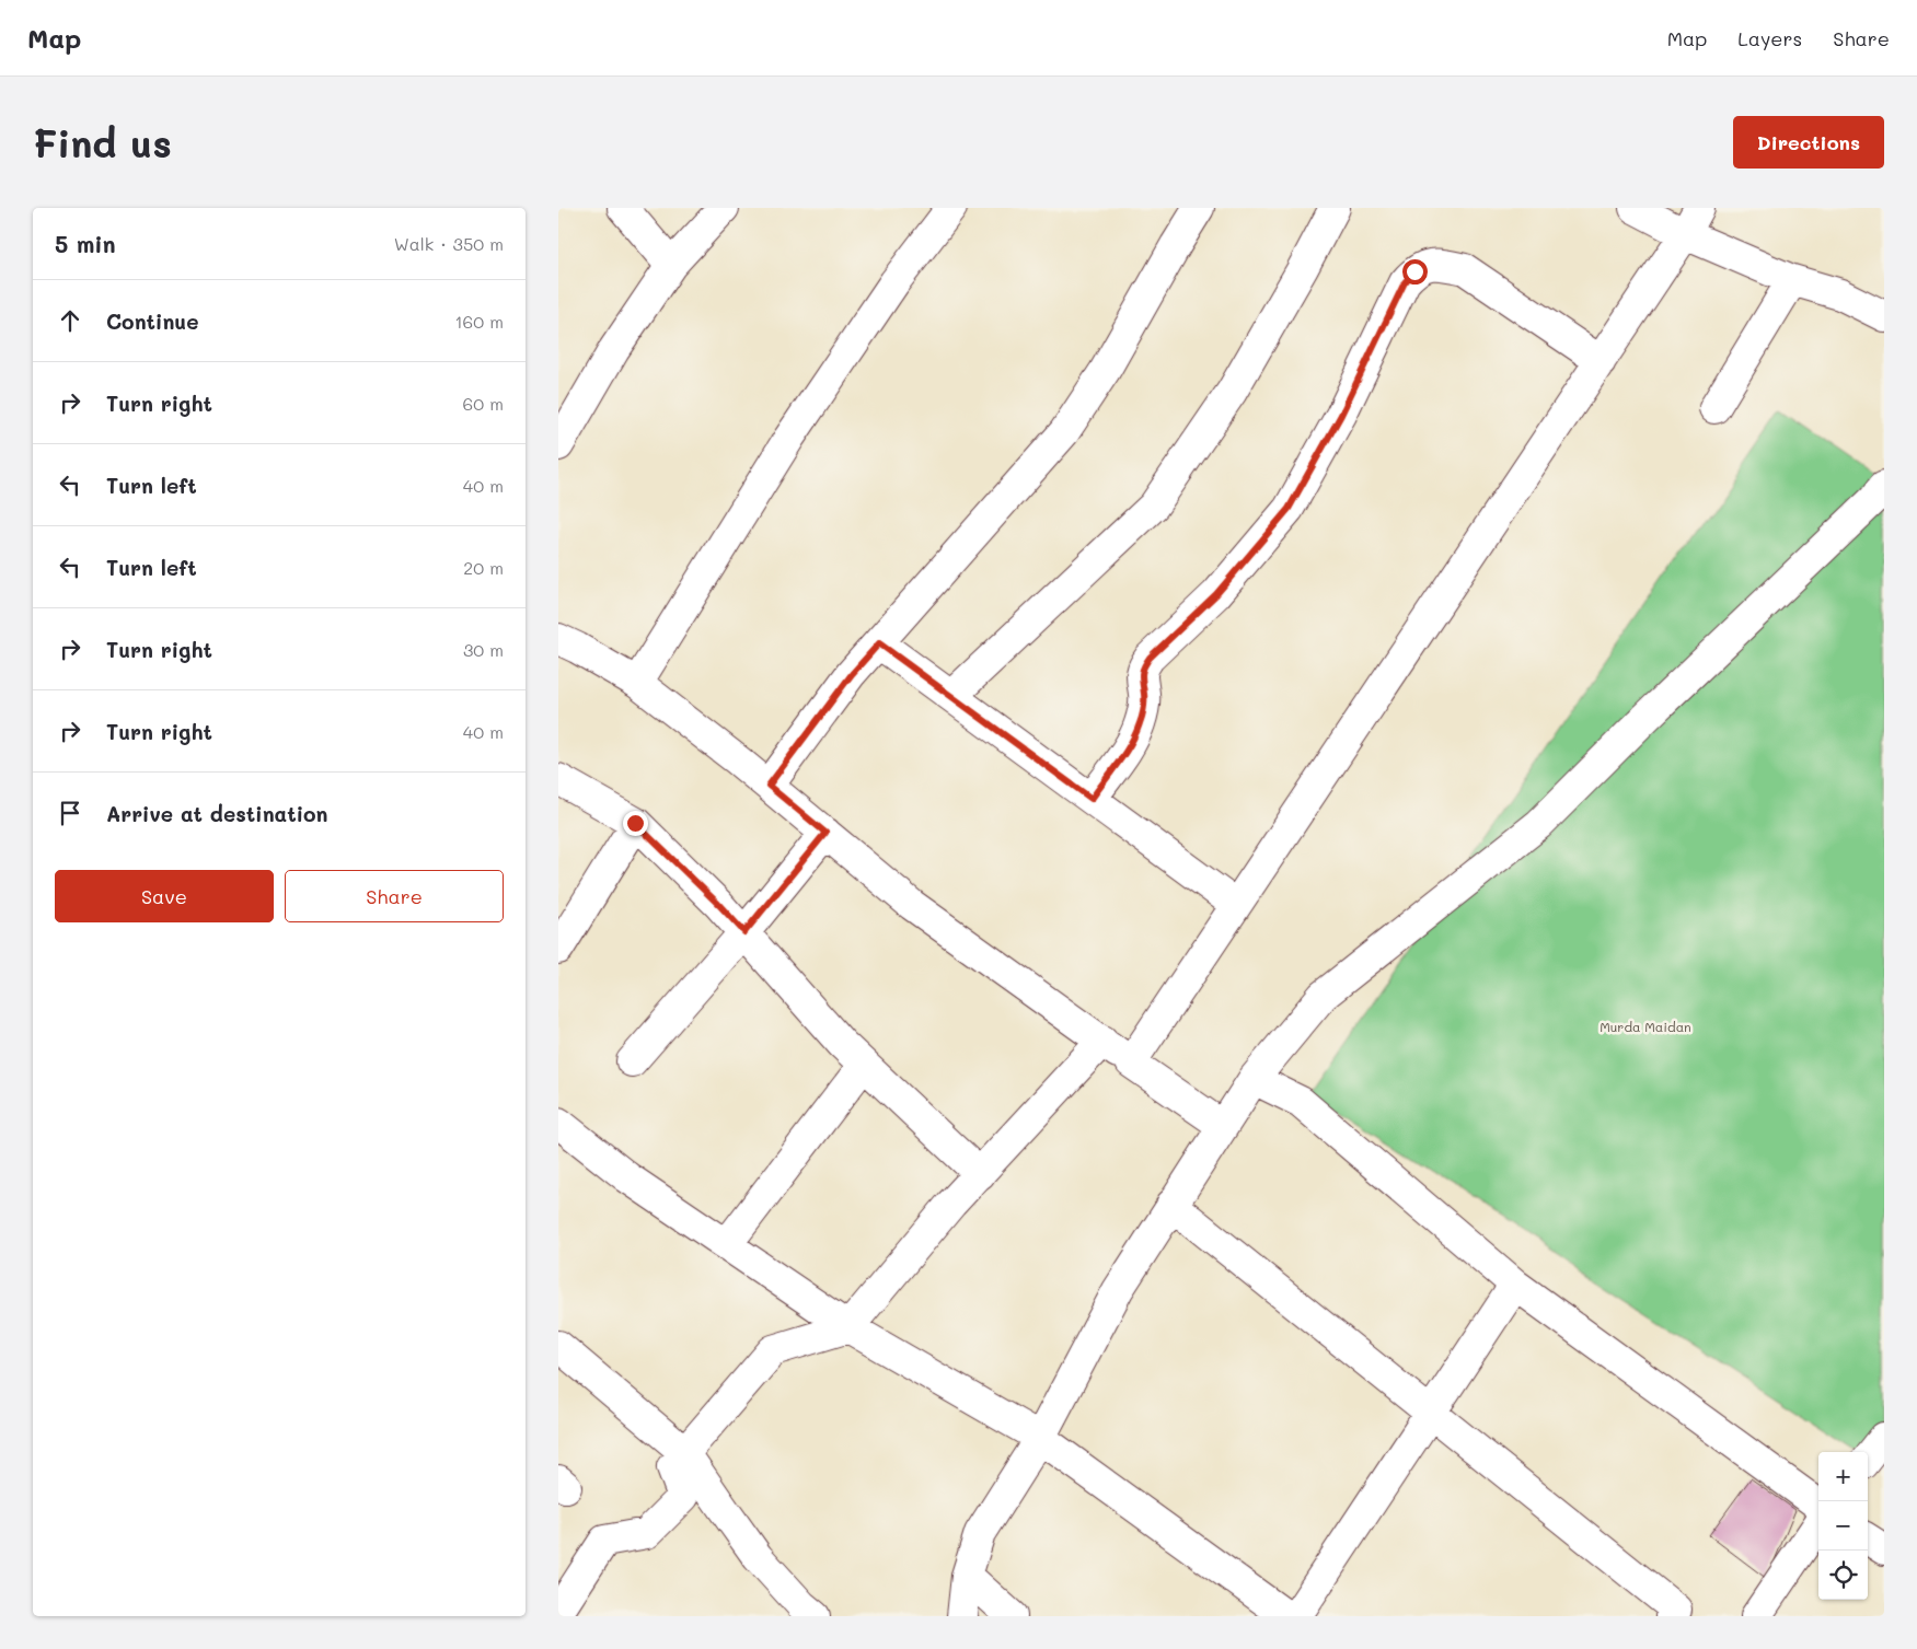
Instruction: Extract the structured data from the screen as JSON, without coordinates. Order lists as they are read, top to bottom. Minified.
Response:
{"parks":["Murda Maidan"],"page":{"header":"Map","nav":["Map","Layers","Share"],"buttons":["Directions",["Save","Share"]],"title":"Find us","heading":["5 min","Walk · 350 m"],"list":[["Continue","160 m"],["Turn right","60 m"],["Turn left","40 m"],["Turn left","20 m"],["Turn right","30 m"],["Turn right","40 m"],"Arrive at destination"],"map_buttons":["+","−"]}}
